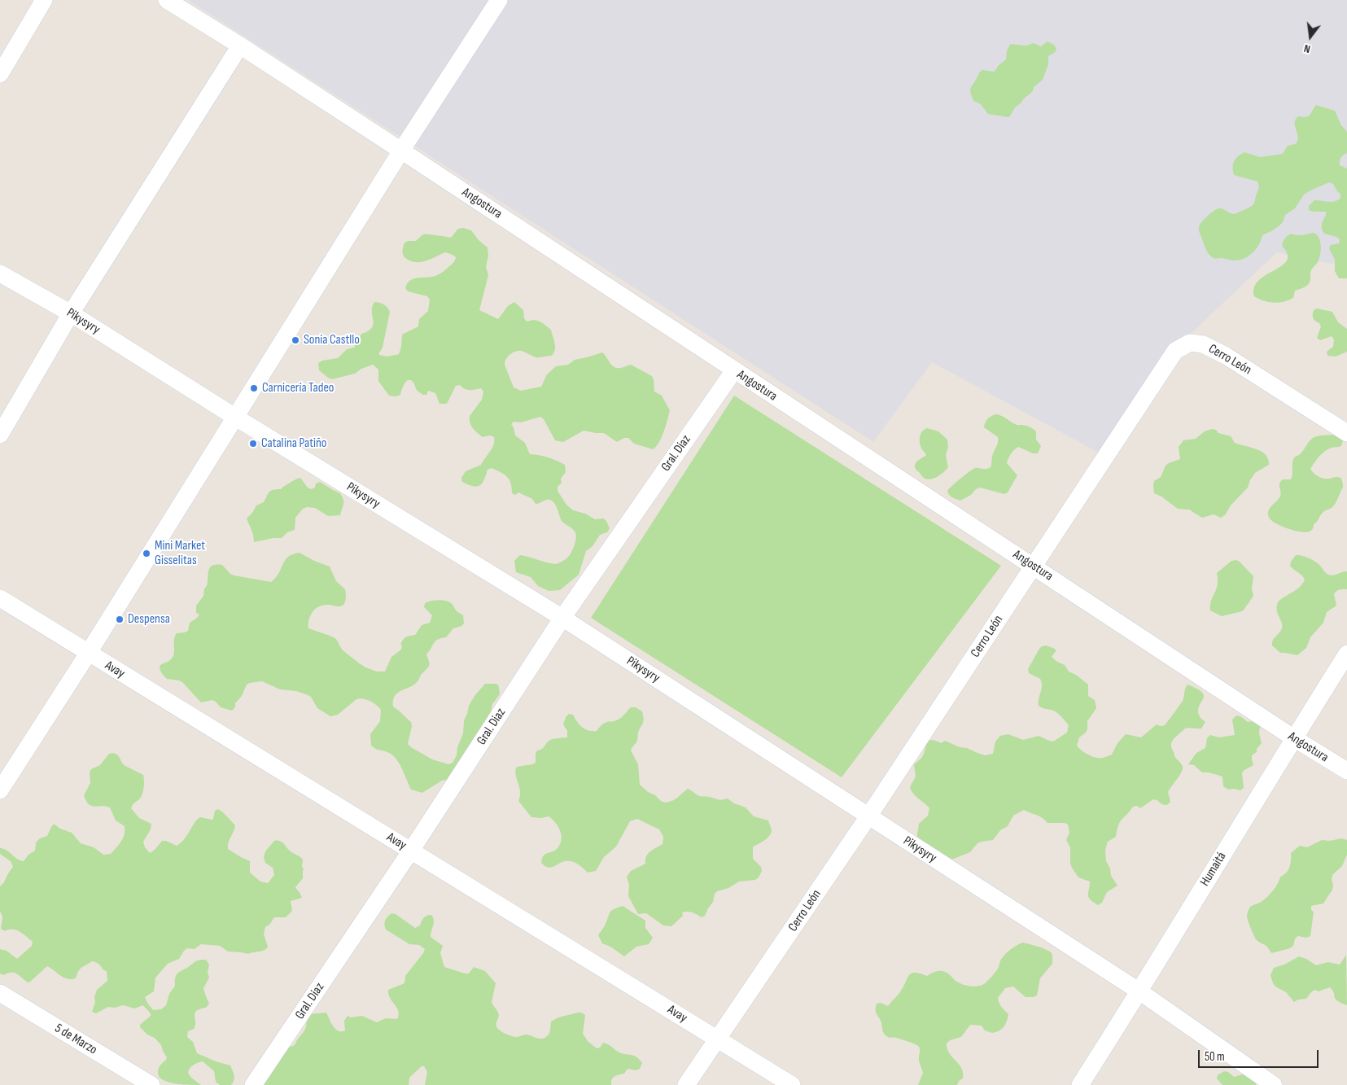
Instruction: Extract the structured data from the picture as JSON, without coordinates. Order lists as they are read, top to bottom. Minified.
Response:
{"streets":{"street":["Angostura","Pikysyry","Cerro León","Gral. Diaz","Avay","Humaitá","5 de Marzo"]},"crossings":[["Angostura","Cerro León"],["Angostura","Gral. Diaz"],["Angostura","Humaitá"],["Pikysyry","Cerro León"],["Pikysyry","Gral. Diaz"],["Pikysyry","Humaitá"],["Cerro León","Avay"],["Gral. Diaz","Avay"]],"places":["Sonia Castllo","Carnicería Tadeo","Catalina Patiño","Mini Market Gisselitas","Despensa"],"scale_bar":"50 m","north":"bottom"}
